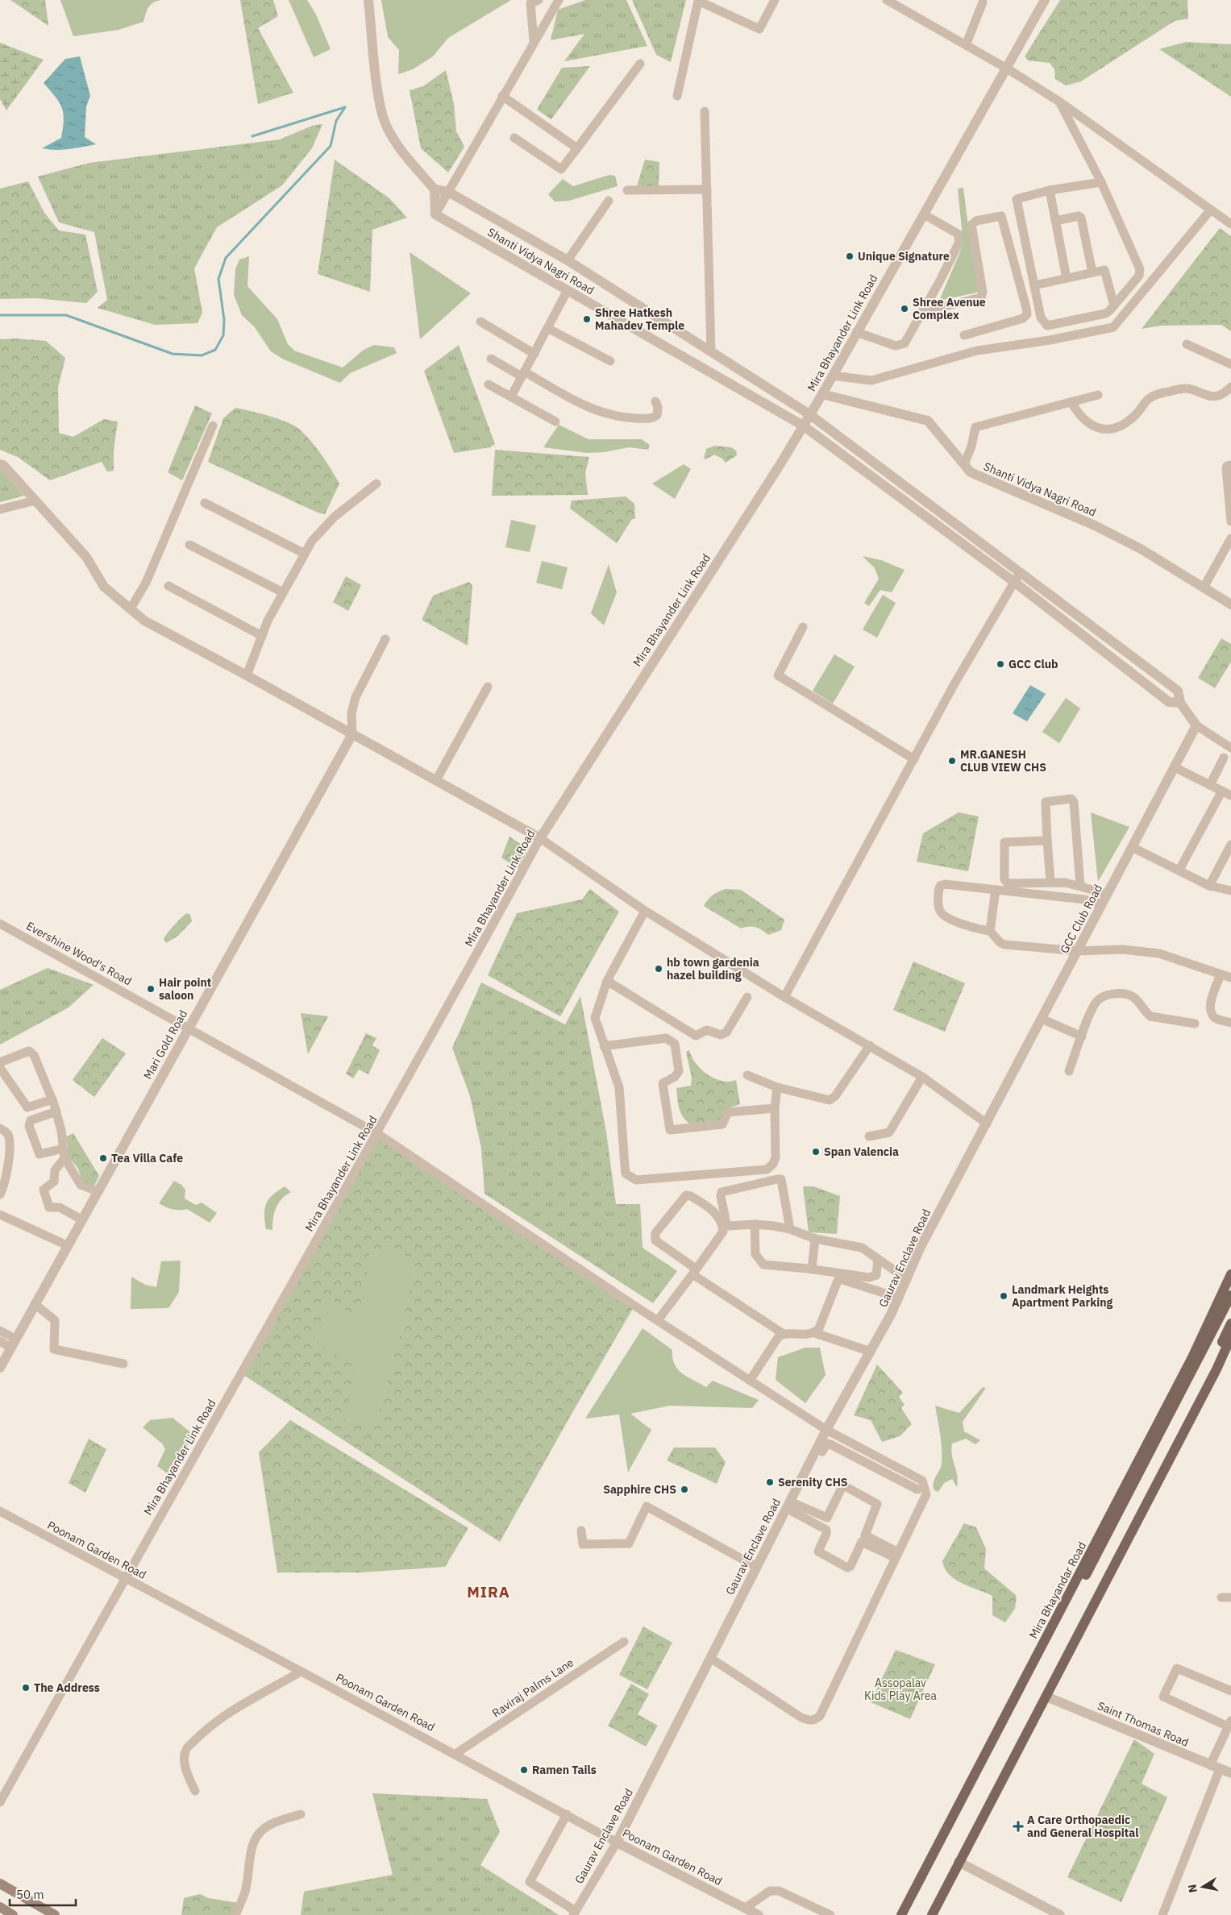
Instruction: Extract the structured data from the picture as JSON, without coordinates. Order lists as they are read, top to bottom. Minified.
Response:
{"streets":{"main road":["Mira Bhayandar Road"],"street":["Shanti Vidya Nagri Road","Mira Bhayander Link Road","GCC Club Road","Evershine Wood's Road","Mari Gold Road","Gaurav Enclave Road","Poonam Garden Road","Raviraj Palms Lane","Saint Thomas Road"]},"crossings":[["Shanti Vidya Nagri Road","Mira Bhayander Link Road"],["Mira Bhayander Link Road","Evershine Wood's Road"],["Mira Bhayander Link Road","Poonam Garden Road"],["GCC Club Road","Gaurav Enclave Road"],["Evershine Wood's Road","Mari Gold Road"],["Evershine Wood's Road","Gaurav Enclave Road"],["Gaurav Enclave Road","Poonam Garden Road"],["Poonam Garden Road","Raviraj Palms Lane"]],"districts":["MIRA"],"parks":["Assopalav Kids Play Area"],"places":{"other":["Unique Signature","Shree Avenue Complex","Shree Hatkesh Mahadev Temple","GCC Club","MR.GANESH CLUB VIEW CHS","hb town gardenia hazel building","Hair point saloon","Span Valencia","Tea Villa Cafe","Landmark Heights Apartment Parking","Serenity CHS","Sapphire CHS","The Address","Ramen Tails"],"health":["A Care Orthopaedic and General Hospital"]},"scale_bar":"50 m","north":"left"}
